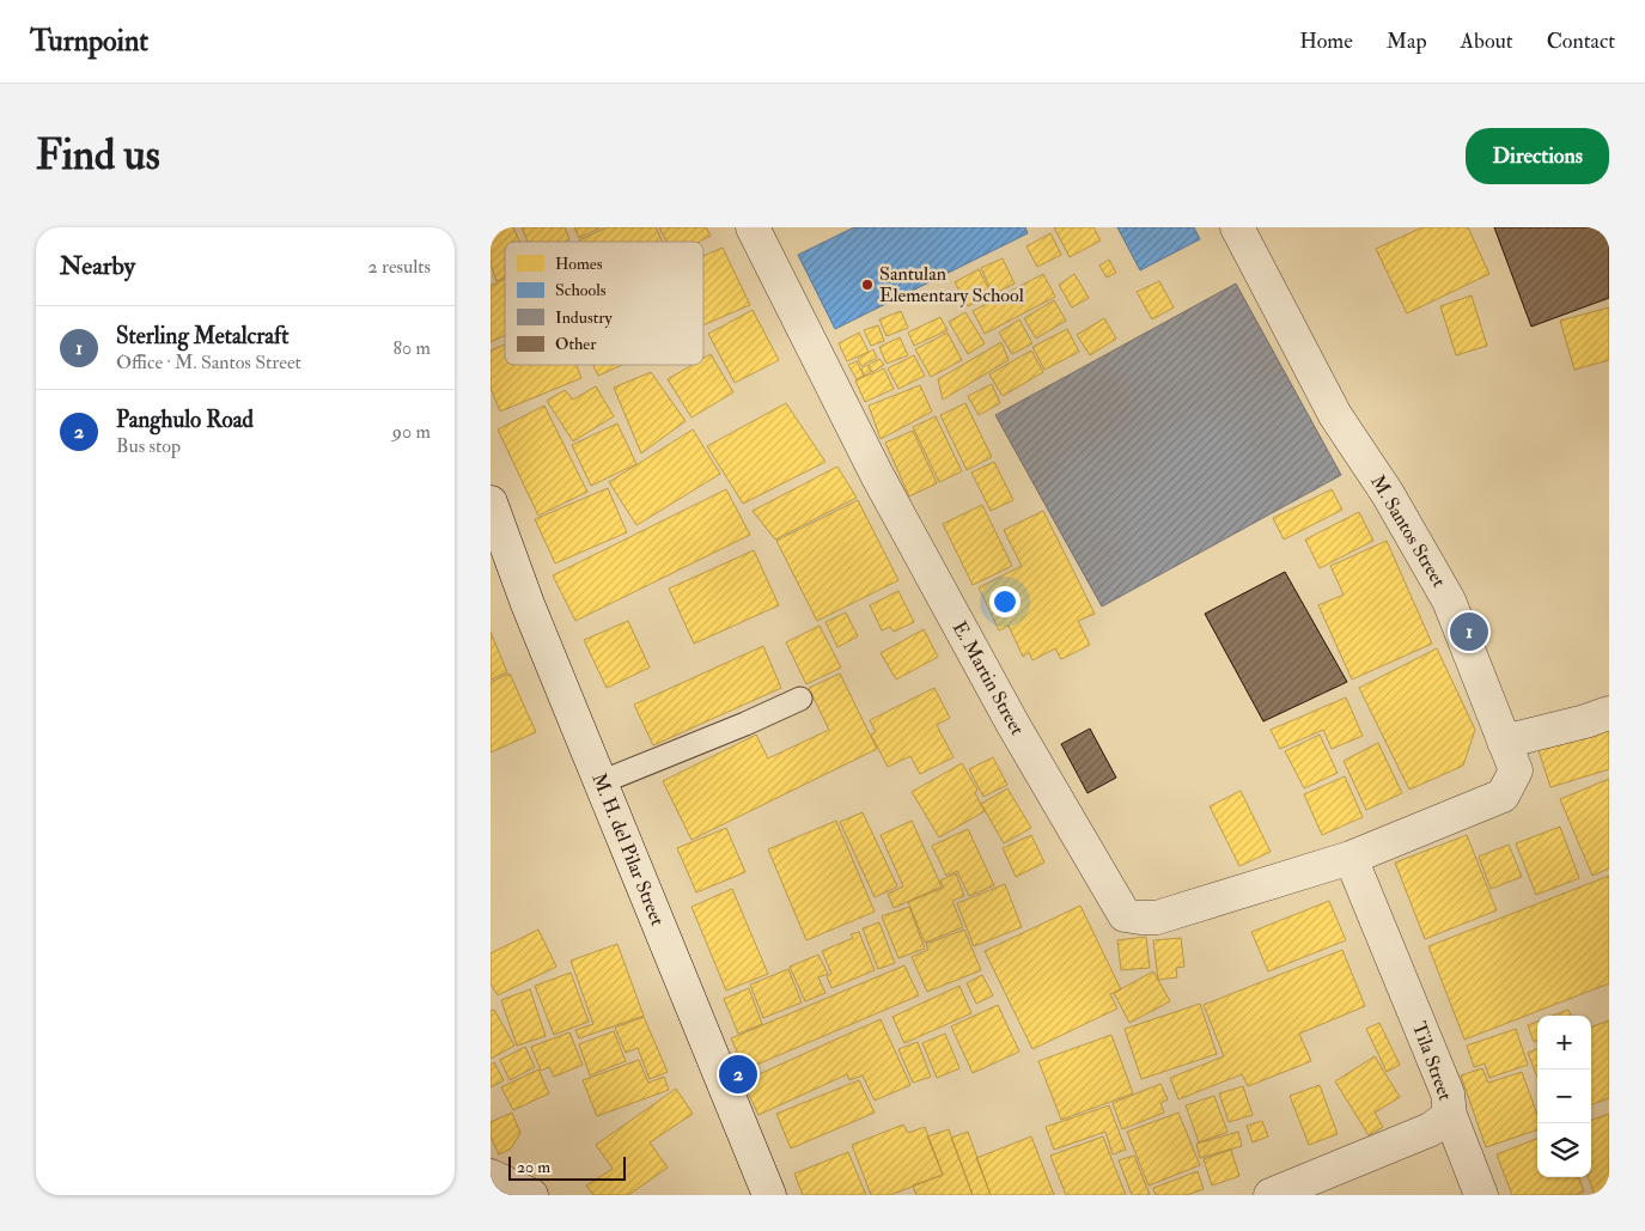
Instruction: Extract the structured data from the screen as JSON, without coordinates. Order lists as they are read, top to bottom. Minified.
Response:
{"streets":{"street":["M. Santos Street","E. Martin Street","M. H. del Pilar Street","Tila Street"]},"crossings":[["M. Santos Street","E. Martin Street"],["M. Santos Street","Tila Street"],["E. Martin Street","Tila Street"]],"places":["Santulan Elementary School"],"legend":["Homes","Schools","Industry","Other"],"scale_bar":"20 m","page":{"header":"Turnpoint","nav":["Home","Map","About","Contact"],"buttons":"Directions","title":"Find us","heading":["Nearby","2 results"],"list":[{"mark":"1","name":"Sterling Metalcraft","note":"Office · M. Santos Street","value":"80 m"},{"mark":"2","name":"Panghulo Road","note":"Bus stop","value":"90 m"}],"pins":["1","2"],"map_buttons":["+","−"],"scale":"20 m"}}
